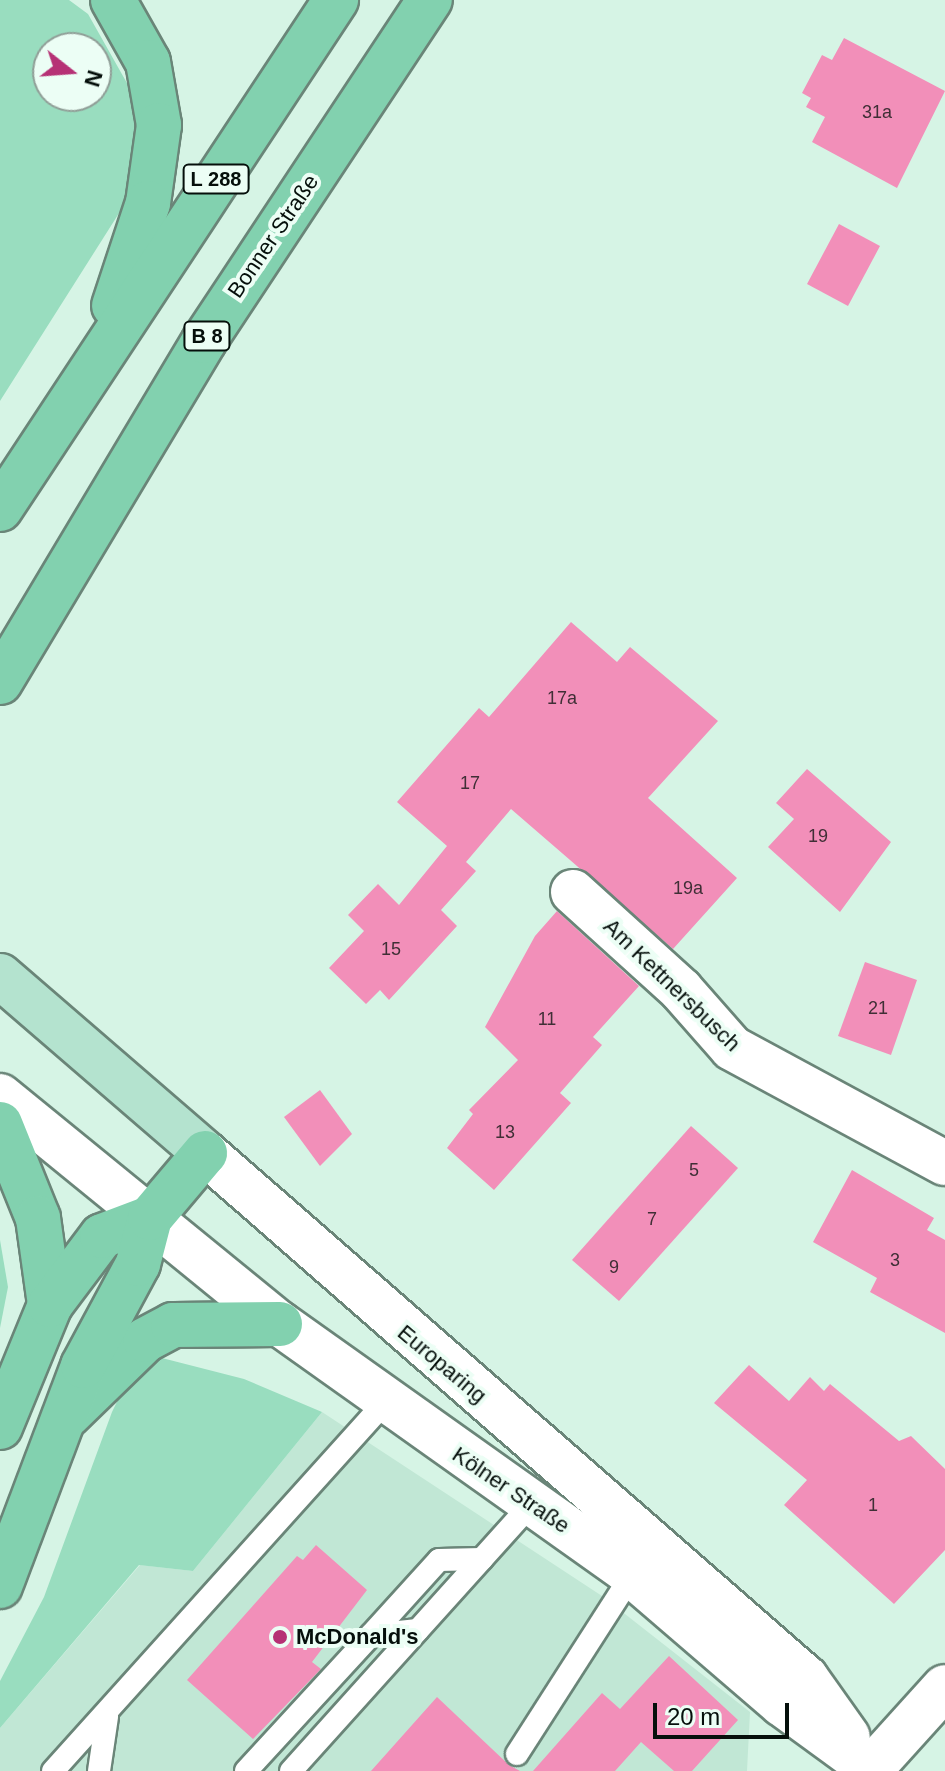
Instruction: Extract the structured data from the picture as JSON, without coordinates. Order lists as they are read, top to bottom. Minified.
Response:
{"streets":{"highway":["L 288","Bonner Straße","B 8"],"main road":["Am Kettnersbusch","Europaring","Kölner Straße"]},"crossings":[["Europaring","Kölner Straße"]],"places":["McDonald's"],"house_numbers":["31a","17a","17","19","19a","15","21","11","13","5","7","3","9","1"],"scale_bar":"20 m","north":"right"}
